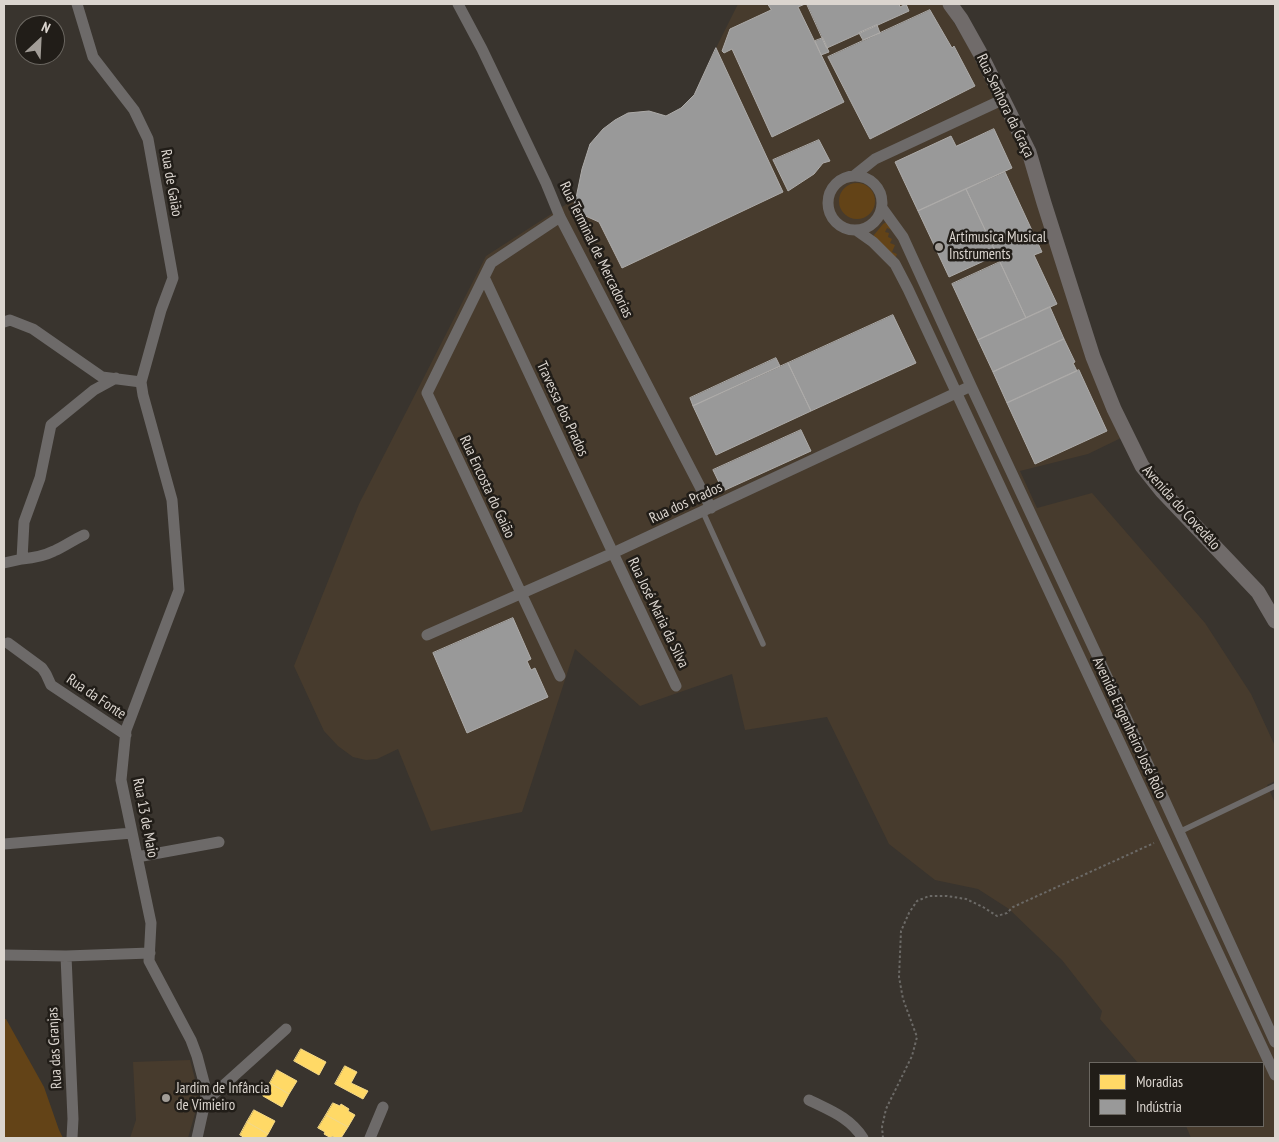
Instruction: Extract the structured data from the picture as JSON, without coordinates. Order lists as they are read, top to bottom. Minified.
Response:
{"streets":{"street":["Rua Senhora da Graça","Rua de Gaião","Rua Terminal de Mercadorias","Travessa dos Prados","Rua Encosta do Gaião","Rua dos Prados","Avenida do Covedêlo","Rua José Maria da Silva","Rua da Fonte","Avenida Engenheiro José Rolo","Rua 13 de Maio","Rua das Granjas"]},"crossings":[["Rua Senhora da Graça","Avenida do Covedêlo"],["Rua Senhora da Graça","Avenida Engenheiro José Rolo"],["Rua de Gaião","Rua 13 de Maio"],["Rua Terminal de Mercadorias","Rua dos Prados"],["Travessa dos Prados","Rua Encosta do Gaião"],["Travessa dos Prados","Rua dos Prados"],["Travessa dos Prados","Rua José Maria da Silva"],["Rua Encosta do Gaião","Rua dos Prados"],["Rua dos Prados","Rua José Maria da Silva"],["Rua dos Prados","Avenida Engenheiro José Rolo"],["Rua da Fonte","Rua 13 de Maio"]],"places":["Artimusica Musical Instruments","Jardim de Infância de Vimieiro"],"legend":["Moradias","Indústria"],"north":"top right"}
